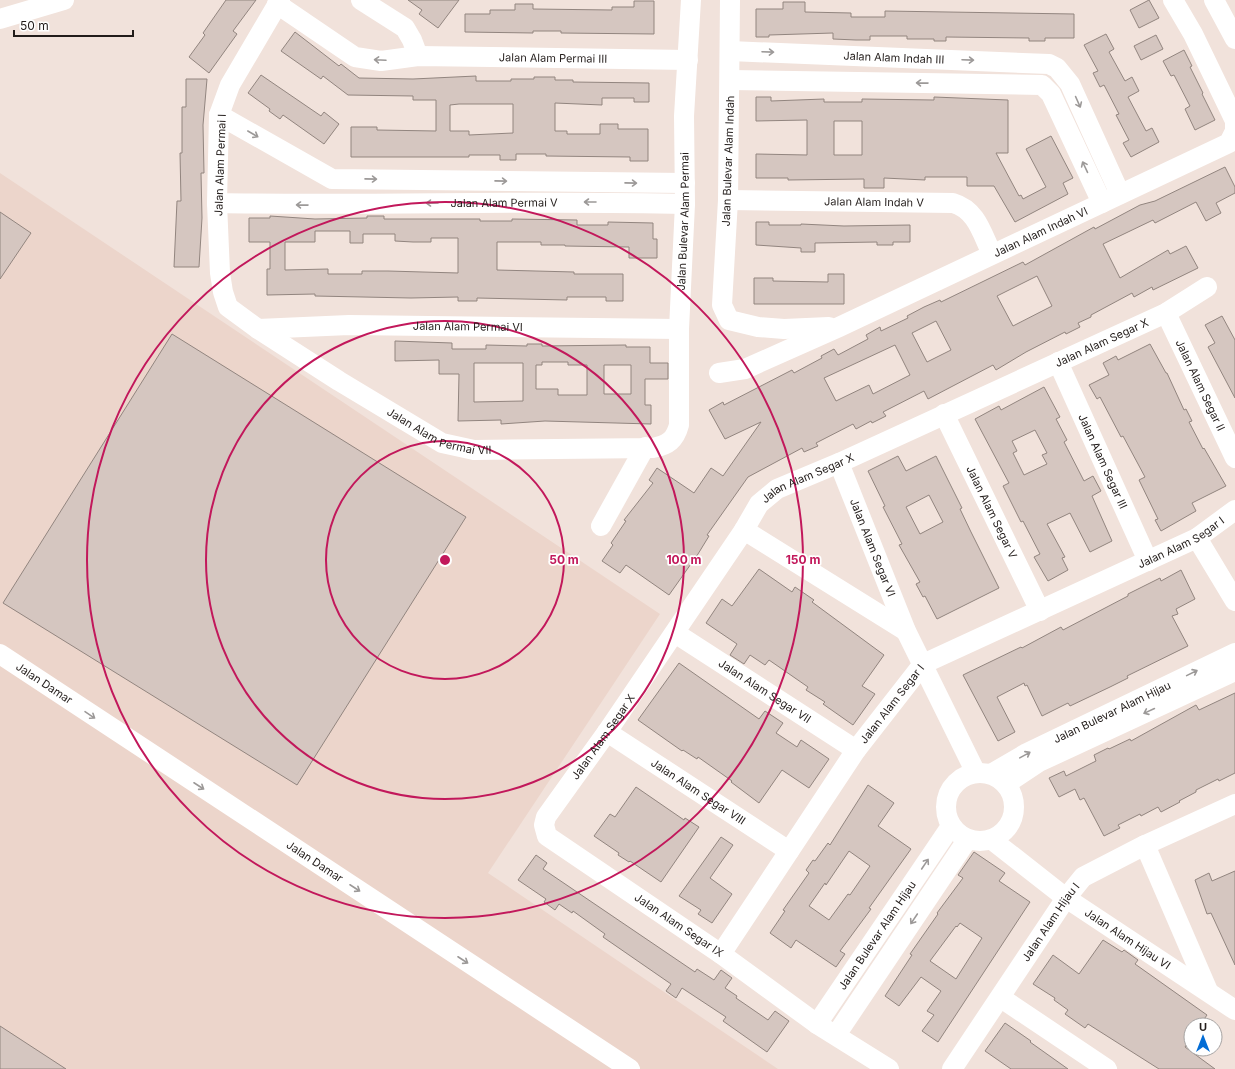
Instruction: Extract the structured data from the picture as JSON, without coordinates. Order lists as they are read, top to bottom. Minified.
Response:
{"streets":{"street":["Jalan Alam Indah III","Jalan Alam Permai III","Jalan Bulevar Alam Indah","Jalan Alam Permai I","Jalan Alam Indah V","Jalan Alam Permai V","Jalan Bulevar Alam Permai","Jalan Alam Indah VI","Jalan Alam Permai VI","Jalan Alam Segar X","Jalan Alam Segar II","Jalan Alam Permai VII","Jalan Alam Segar III","Jalan Alam Segar V","Jalan Alam Segar I","Jalan Alam Segar VI","Jalan Damar","Jalan Alam Segar VII","Jalan Bulevar Alam Hijau","Jalan Alam Segar VIII","Jalan Alam Hijau I","Jalan Alam Segar IX","Jalan Alam Hijau VI"]},"crossings":[["Jalan Alam Indah III","Jalan Bulevar Alam Indah"],["Jalan Alam Permai III","Jalan Alam Permai I"],["Jalan Alam Permai III","Jalan Bulevar Alam Permai"],["Jalan Bulevar Alam Indah","Jalan Alam Indah V"],["Jalan Bulevar Alam Indah","Jalan Alam Indah VI"],["Jalan Alam Permai I","Jalan Alam Permai V"],["Jalan Alam Permai I","Jalan Alam Permai VI"],["Jalan Alam Permai I","Jalan Alam Permai VII"],["Jalan Alam Indah V","Jalan Alam Indah VI"],["Jalan Alam Permai V","Jalan Bulevar Alam Permai"],["Jalan Bulevar Alam Permai","Jalan Alam Permai VI"],["Jalan Bulevar Alam Permai","Jalan Alam Permai VII"],["Jalan Alam Permai VI","Jalan Alam Permai VII"],["Jalan Alam Segar X","Jalan Alam Segar II"],["Jalan Alam Segar X","Jalan Alam Segar III"],["Jalan Alam Segar X","Jalan Alam Segar V"],["Jalan Alam Segar X","Jalan Alam Segar VI"],["Jalan Alam Segar X","Jalan Alam Segar VII"],["Jalan Alam Segar X","Jalan Alam Segar VIII"],["Jalan Alam Segar X","Jalan Alam Segar IX"],["Jalan Alam Segar III","Jalan Alam Segar I"],["Jalan Alam Segar V","Jalan Alam Segar I"],["Jalan Alam Segar I","Jalan Alam Segar VI"],["Jalan Alam Segar I","Jalan Alam Segar VII"],["Jalan Alam Segar I","Jalan Alam Segar VIII"],["Jalan Alam Segar I","Jalan Alam Segar IX"],["Jalan Alam Segar VI","Jalan Bulevar Alam Hijau"],["Jalan Alam Segar VI","Jalan Alam Hijau VI"],["Jalan Bulevar Alam Hijau","Jalan Alam Segar IX"],["Jalan Bulevar Alam Hijau","Jalan Alam Hijau VI"],["Jalan Alam Hijau I","Jalan Alam Hijau VI"]],"one_way":["Jalan Damar"],"scale_bar":"50 m","north":"top","rings":["50 m","100 m","150 m"]}
